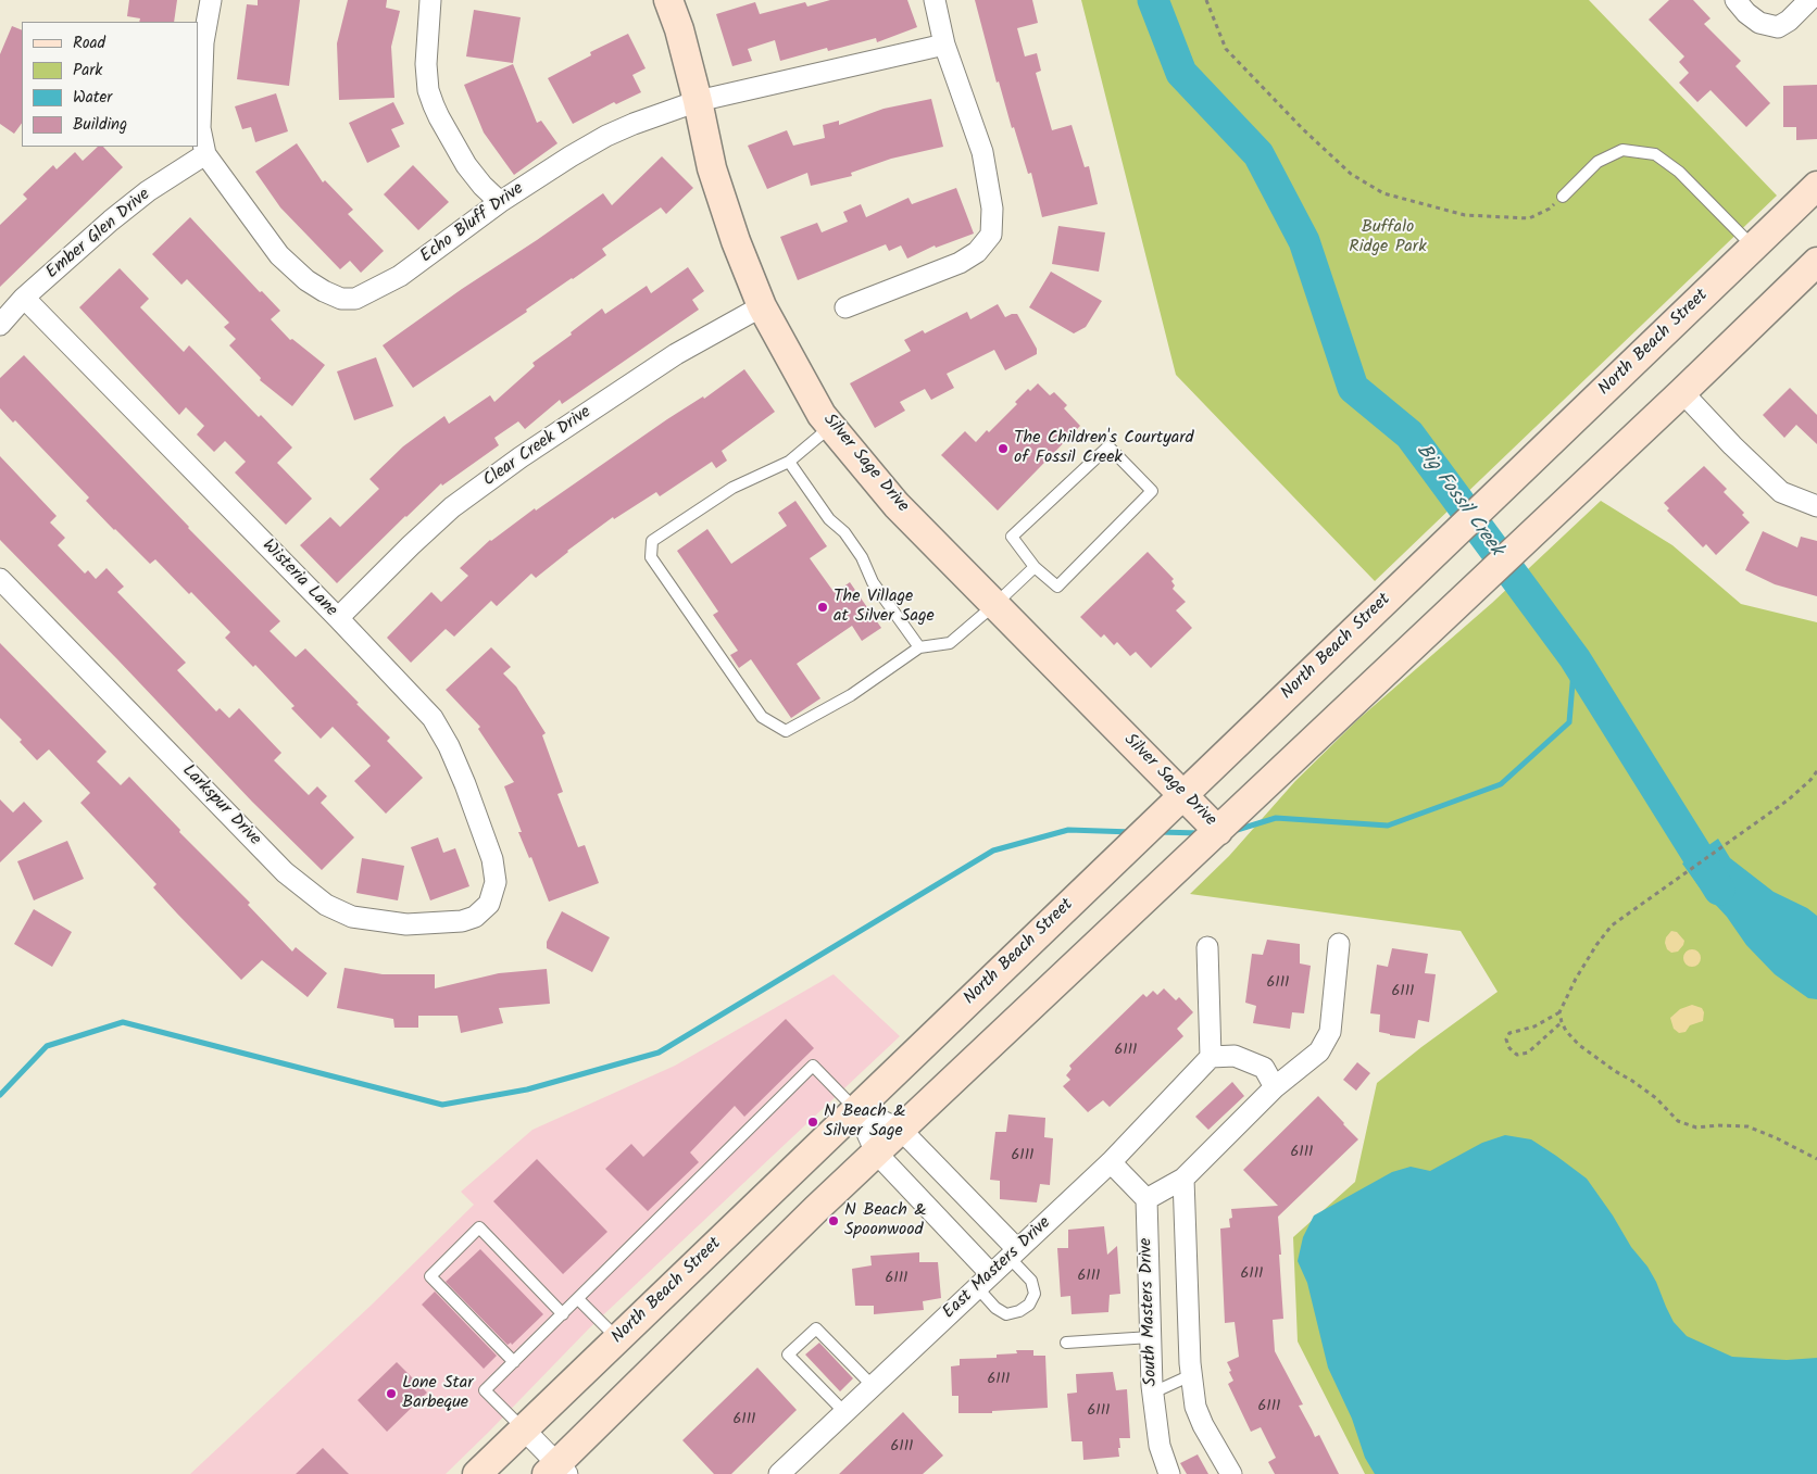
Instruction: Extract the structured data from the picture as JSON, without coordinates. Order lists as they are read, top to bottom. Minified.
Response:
{"streets":{"main road":["North Beach Street","Silver Sage Drive"],"street":["Echo Bluff Drive","Ember Glen Drive","Clear Creek Drive","Wisteria Lane","Larkspur Drive","East Masters Drive","South Masters Drive"]},"crossings":[["Echo Bluff Drive","Ember Glen Drive"],["Echo Bluff Drive","Silver Sage Drive"],["Ember Glen Drive","Wisteria Lane"],["North Beach Street","Silver Sage Drive"],["Clear Creek Drive","Silver Sage Drive"],["Clear Creek Drive","Wisteria Lane"],["Wisteria Lane","Larkspur Drive"]],"water":["Big Fossil Creek"],"parks":["Buffalo Ridge Park"],"places":["The Children's Courtyard of Fossil Creek","The Village at Silver Sage","N Beach & Silver Sage","N Beach & Spoonwood","Lone Star Barbeque"],"house_numbers":["6111","6111","6111","6111","6111","6111","6111","6111","6111","6111","6111","6111","6111"],"legend":["Road","Park","Water","Building"]}
